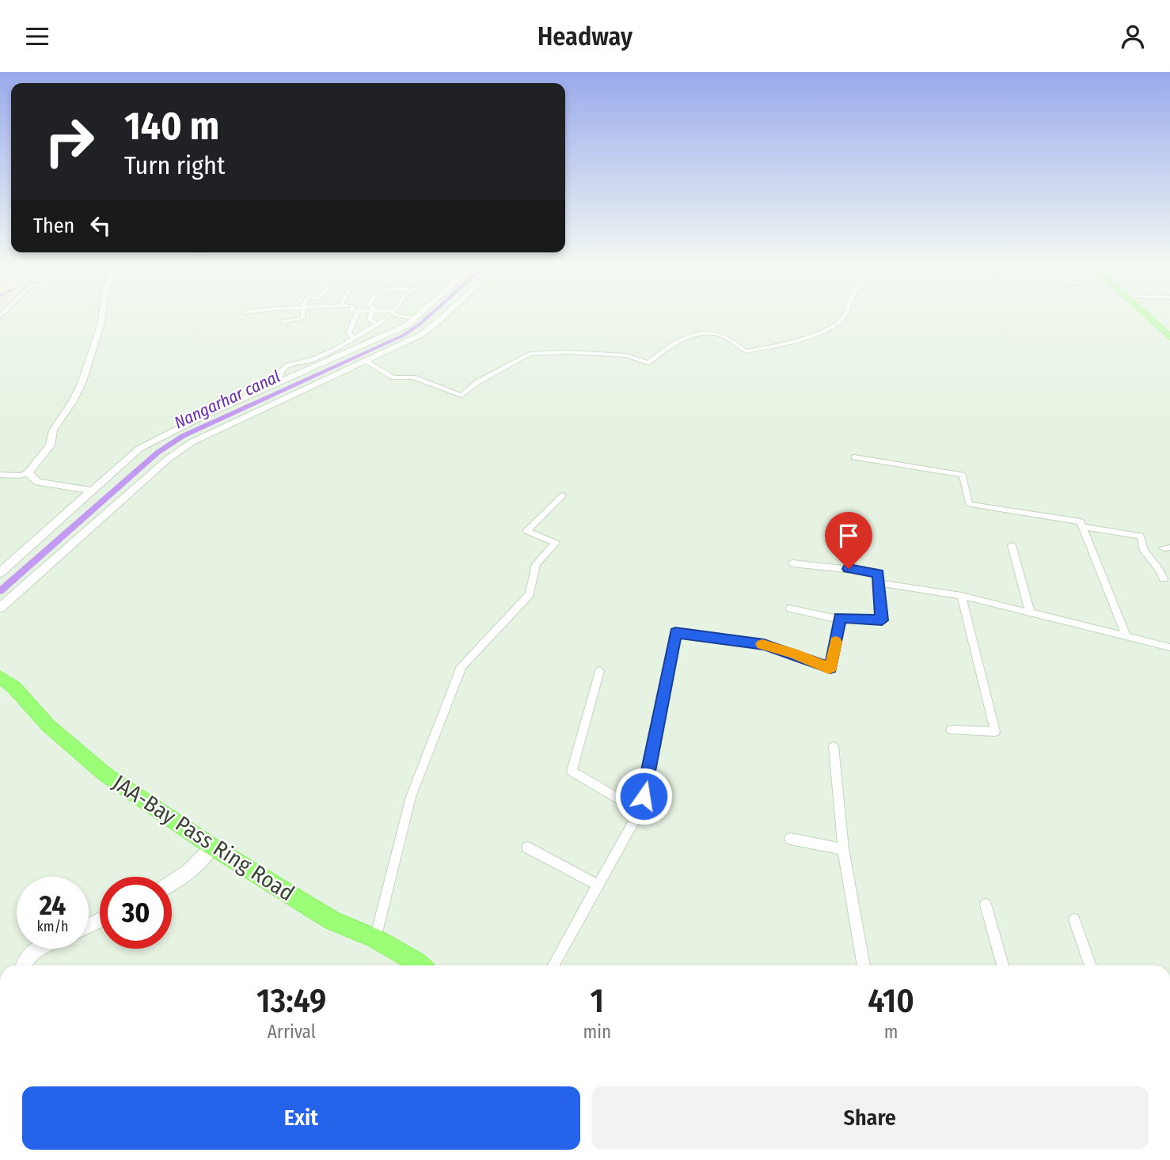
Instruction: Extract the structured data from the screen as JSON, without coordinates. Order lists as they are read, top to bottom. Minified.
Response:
{"streets":{"highway":["JAA-Bay Pass Ring Road"]},"water":["Nangarhar canal"],"page":{"header":"Headway","turn":["140 m","Turn right"],"then":"Then","speed":"24 km/h","limit":"30","eta":["13:49","Arrival","1","min","410","m"],"buttons":["Exit","Share"]}}
